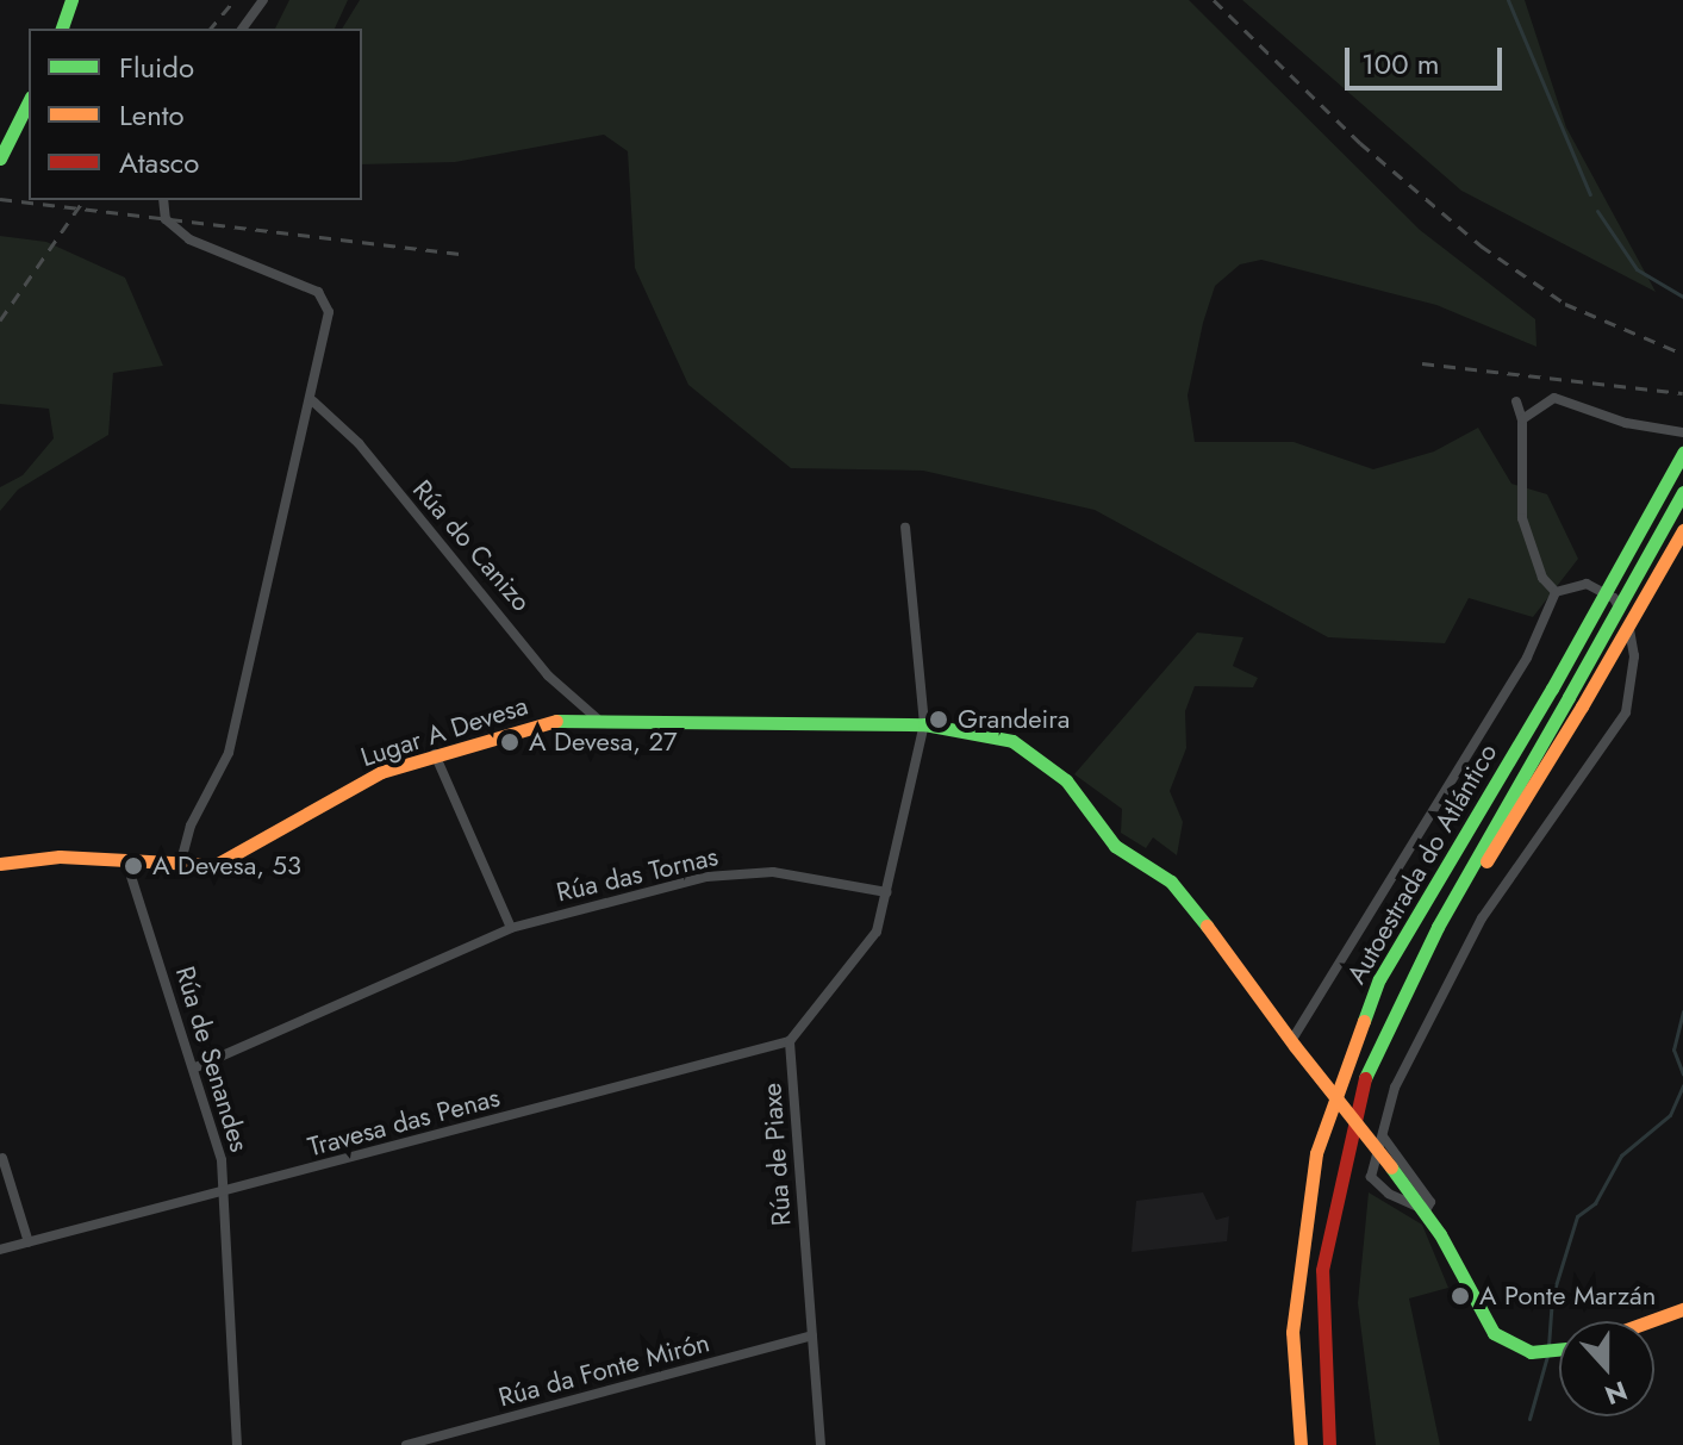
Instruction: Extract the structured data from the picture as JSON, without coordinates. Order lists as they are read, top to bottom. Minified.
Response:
{"streets":{"main road":["Lugar A Devesa","Autoestrada do Atlántico"],"street":["Rúa do Canizo","Rúa das Tornas","Rúa de Senandes","Travesa das Penas","Rúa de Piaxe","Rúa da Fonte Mirón"]},"crossings":[["Rúa do Canizo","Lugar A Devesa"],["Lugar A Devesa","Rúa de Senandes"],["Rúa das Tornas","Rúa de Senandes"],["Rúa de Senandes","Travesa das Penas"],["Travesa das Penas","Rúa de Piaxe"],["Rúa de Piaxe","Rúa da Fonte Mirón"]],"places":["Grandeira","A Devesa, 27","A Devesa, 53","A Ponte Marzán"],"legend":["Fluido","Lento","Atasco"],"scale_bar":"100 m","north":"bottom"}
